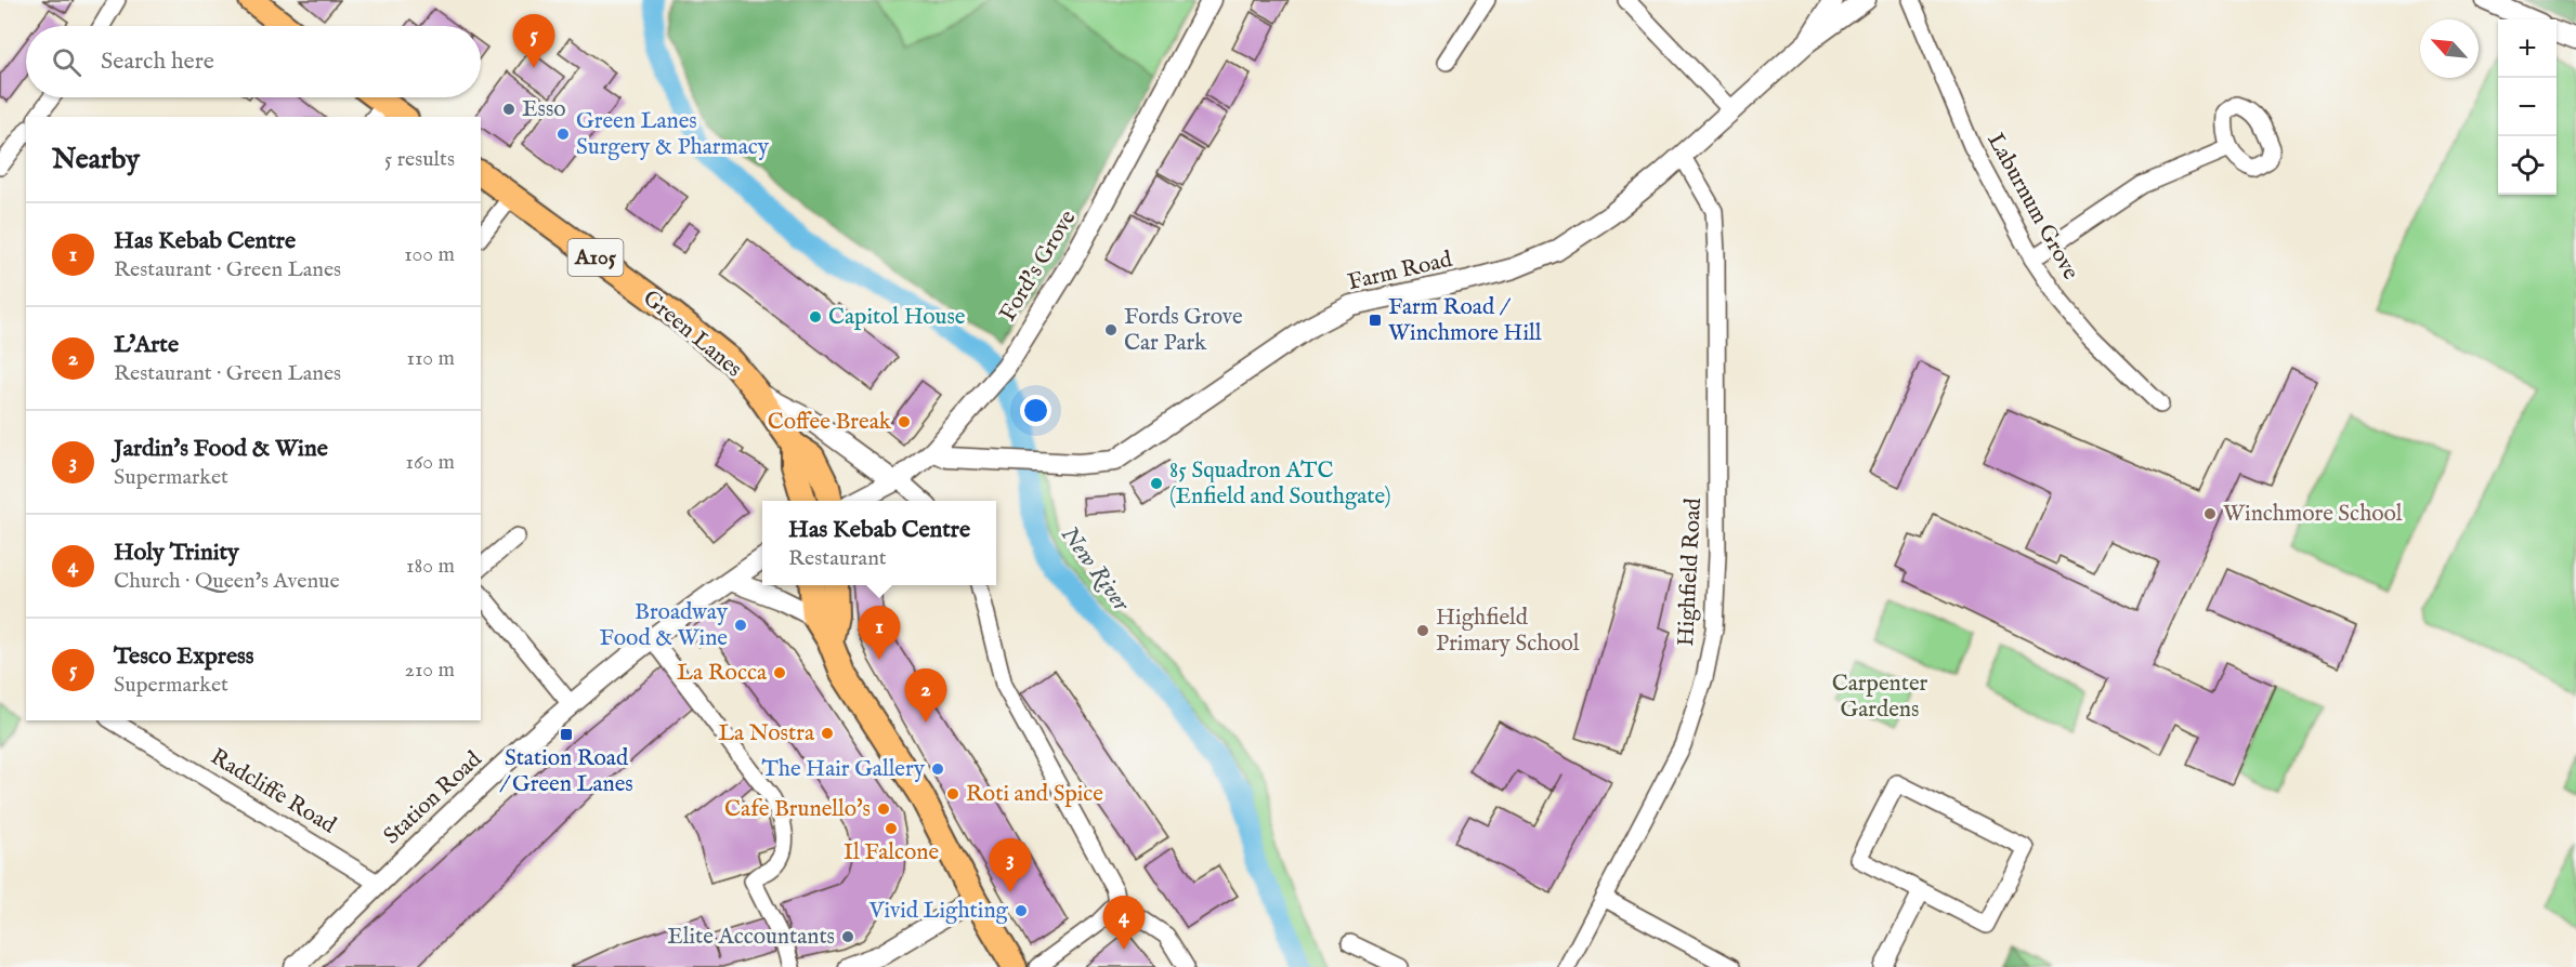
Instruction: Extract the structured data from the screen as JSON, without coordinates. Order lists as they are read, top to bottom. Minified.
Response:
{"streets":{"main road":["A105","Green Lanes"],"street":["Laburnum Grove","Ford's Grove","Farm Road","Highfield Road","Radcliffe Road","Station Road"]},"crossings":[["Ford's Grove","Farm Road"],["Farm Road","Highfield Road"],["Radcliffe Road","Station Road"]],"water":["New River"],"parks":["Carpenter Gardens"],"places":{"other":["Esso","Green Lanes Surgery & Pharmacy","Capitol House","Fords Grove Car Park","Coffee Break","85 Squadron ATC (Enfield and Southgate)","Winchmore School","Broadway Food & Wine","Highfield Primary School","La Rocca","La Nostra","The Hair Gallery","Roti and Spice","Cafe Brunello's","Il Falcone","Vivid Lighting","Elite Accountants"],"transit":["Farm Road / Winchmore Hill","Station Road / Green Lanes"]},"north":"top left","page":{"pins":["5","1","2","3","4"],"map_buttons":["+","−"],"search":"Search here","heading":["Nearby","5 results"],"list":[{"mark":"1","name":"Has Kebab Centre","note":"Restaurant · Green Lanes","value":"100 m"},{"mark":"2","name":"L'Arte","note":"Restaurant · Green Lanes","value":"110 m"},{"mark":"3","name":"Jardin's Food & Wine","note":"Supermarket","value":"160 m"},{"mark":"4","name":"Holy Trinity","note":"Church · Queen's Avenue","value":"180 m"},{"mark":"5","name":"Tesco Express","note":"Supermarket","value":"210 m"}],"popup":["Has Kebab Centre","Restaurant"]}}
